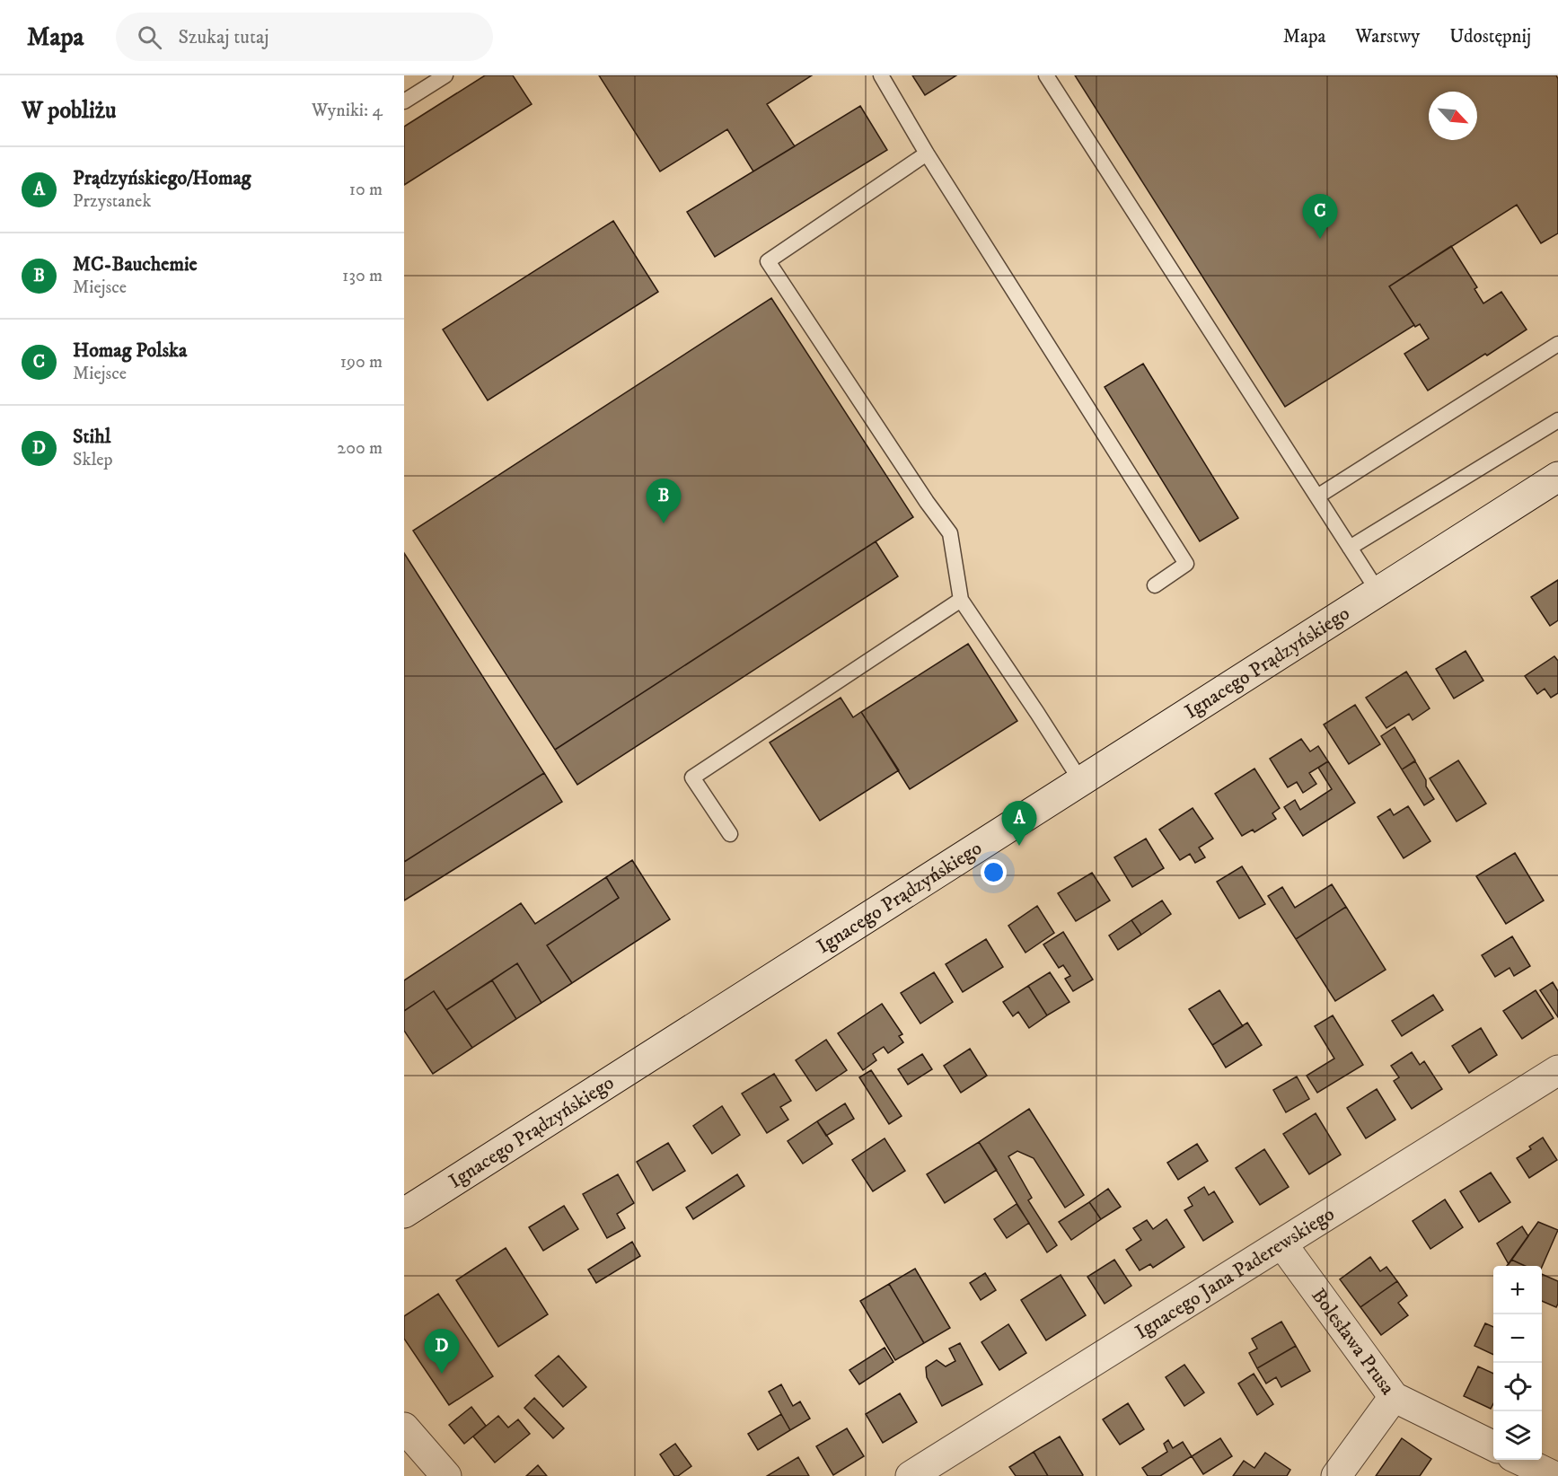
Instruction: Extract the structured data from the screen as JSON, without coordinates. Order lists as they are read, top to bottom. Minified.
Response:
{"streets":{"street":["Ignacego Prądzyńskiego","Ignacego Jana Paderewskiego","Bolesława Prusa"]},"crossings":[["Ignacego Jana Paderewskiego","Bolesława Prusa"]],"north":"bottom right","page":{"header":"Mapa","search":"Szukaj tutaj","nav":["Mapa","Warstwy","Udostępnij"],"heading":["W pobliżu","Wyniki: 4"],"list":[{"mark":"A","name":"Prądzyńskiego/Homag","note":"Przystanek","value":"10 m"},{"mark":"B","name":"MC-Bauchemie","note":"Miejsce","value":"130 m"},{"mark":"C","name":"Homag Polska","note":"Miejsce","value":"190 m"},{"mark":"D","name":"Stihl","note":"Sklep","value":"200 m"}],"pins":["C","B","A","D"],"map_buttons":["+","−"]}}
